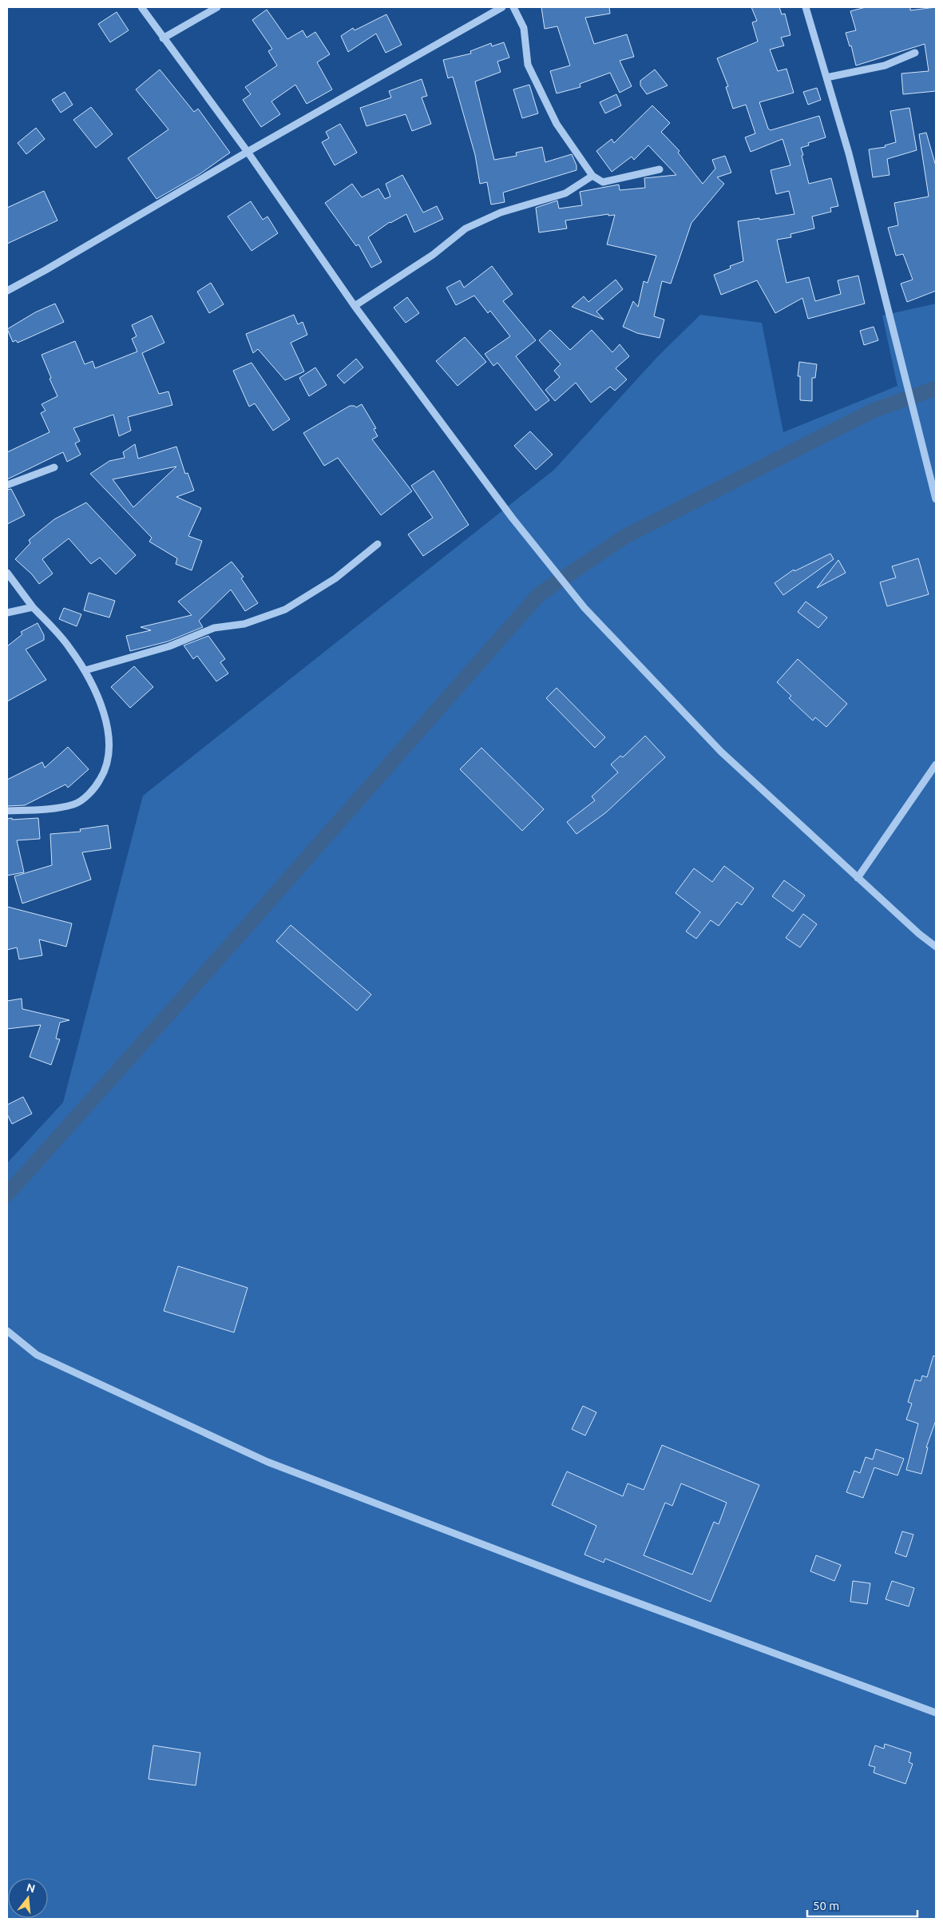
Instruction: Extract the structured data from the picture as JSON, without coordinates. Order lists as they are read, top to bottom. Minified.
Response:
{"scale_bar":"50 m","north":"top"}
